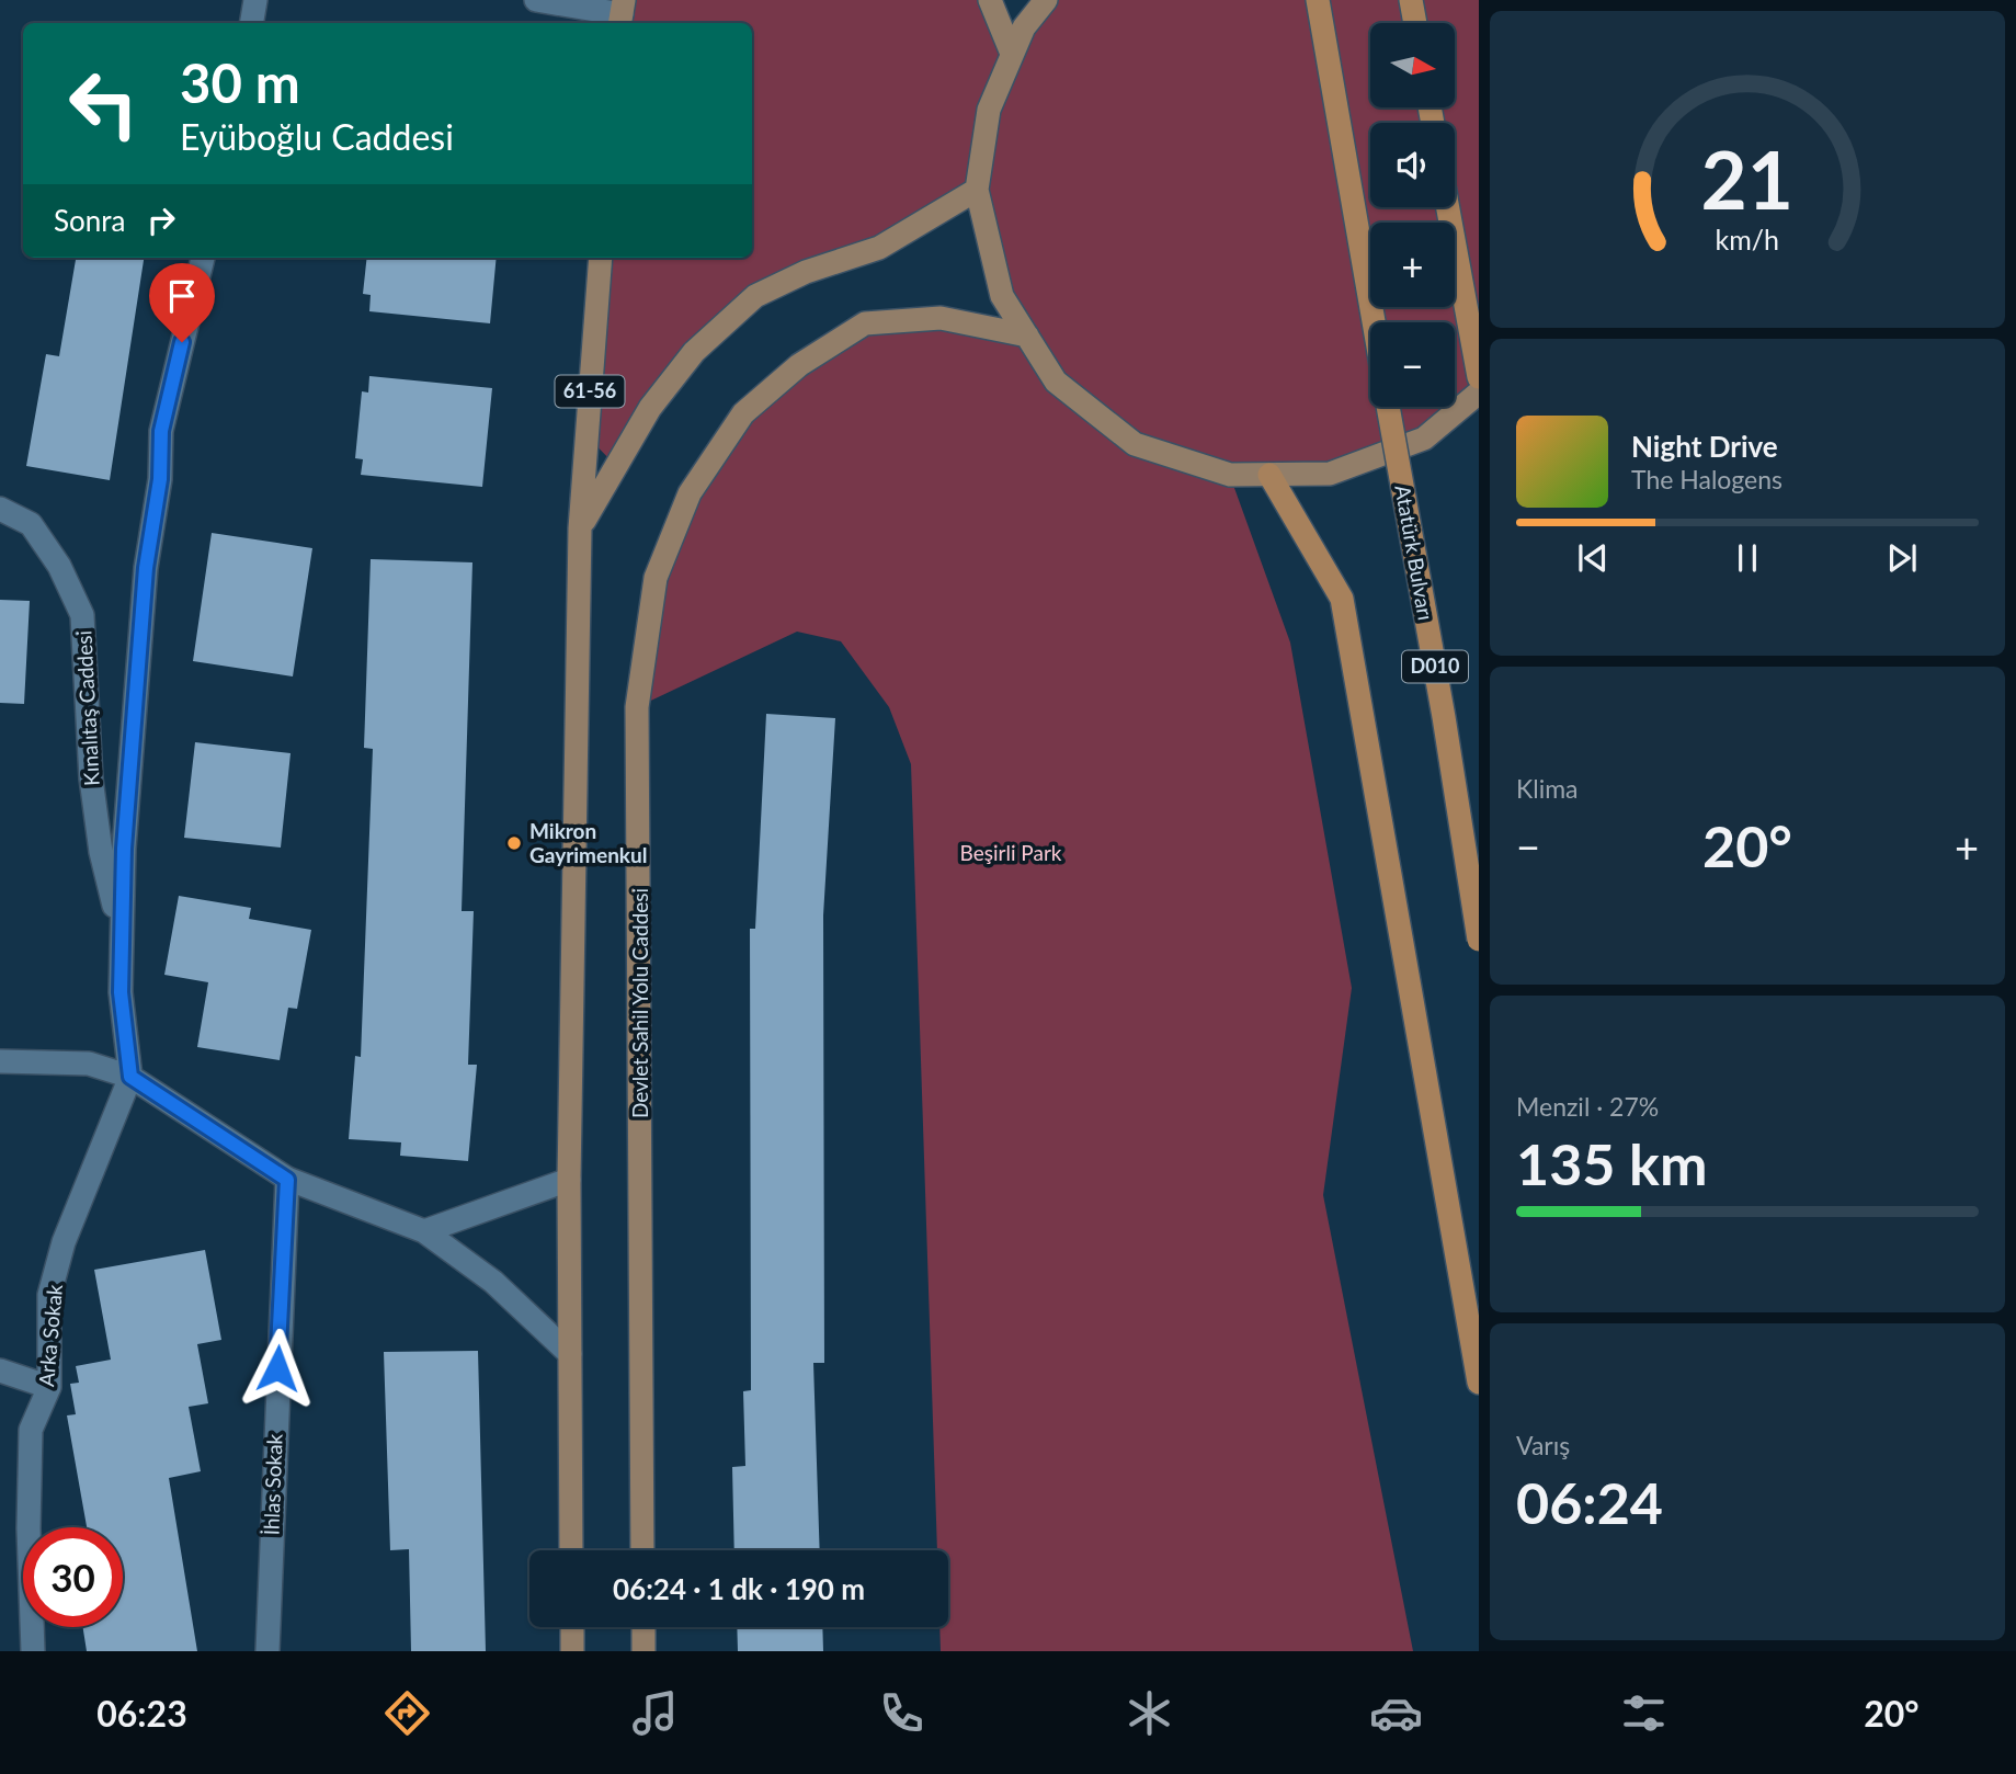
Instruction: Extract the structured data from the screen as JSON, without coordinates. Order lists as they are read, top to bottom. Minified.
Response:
{"streets":{"highway":["Atatürk Bulvarı","D010"],"main road":["61-56","Devlet Sahil Yolu Caddesi"],"street":["Kınalıtaş Caddesi","Arka Sokak","İhlas Sokak"]},"parks":["Beşirli Park"],"places":["Mikron Gayrimenkul"],"north":"right","page":{"map_buttons":["+","−"],"turn":["30 m","Eyüboğlu Caddesi"],"then":"Sonra","song":["Night Drive","The Halogens"],"tile":["Klima",["Menzil · 27%","135 km"],["Varış","06:24"]],"heat":["−","20°","+"],"limit":"30","trip":"06:24 · 1 dk · 190 m","tabs":["06:23","20°"],"gauge":["21","km/h"]}}
